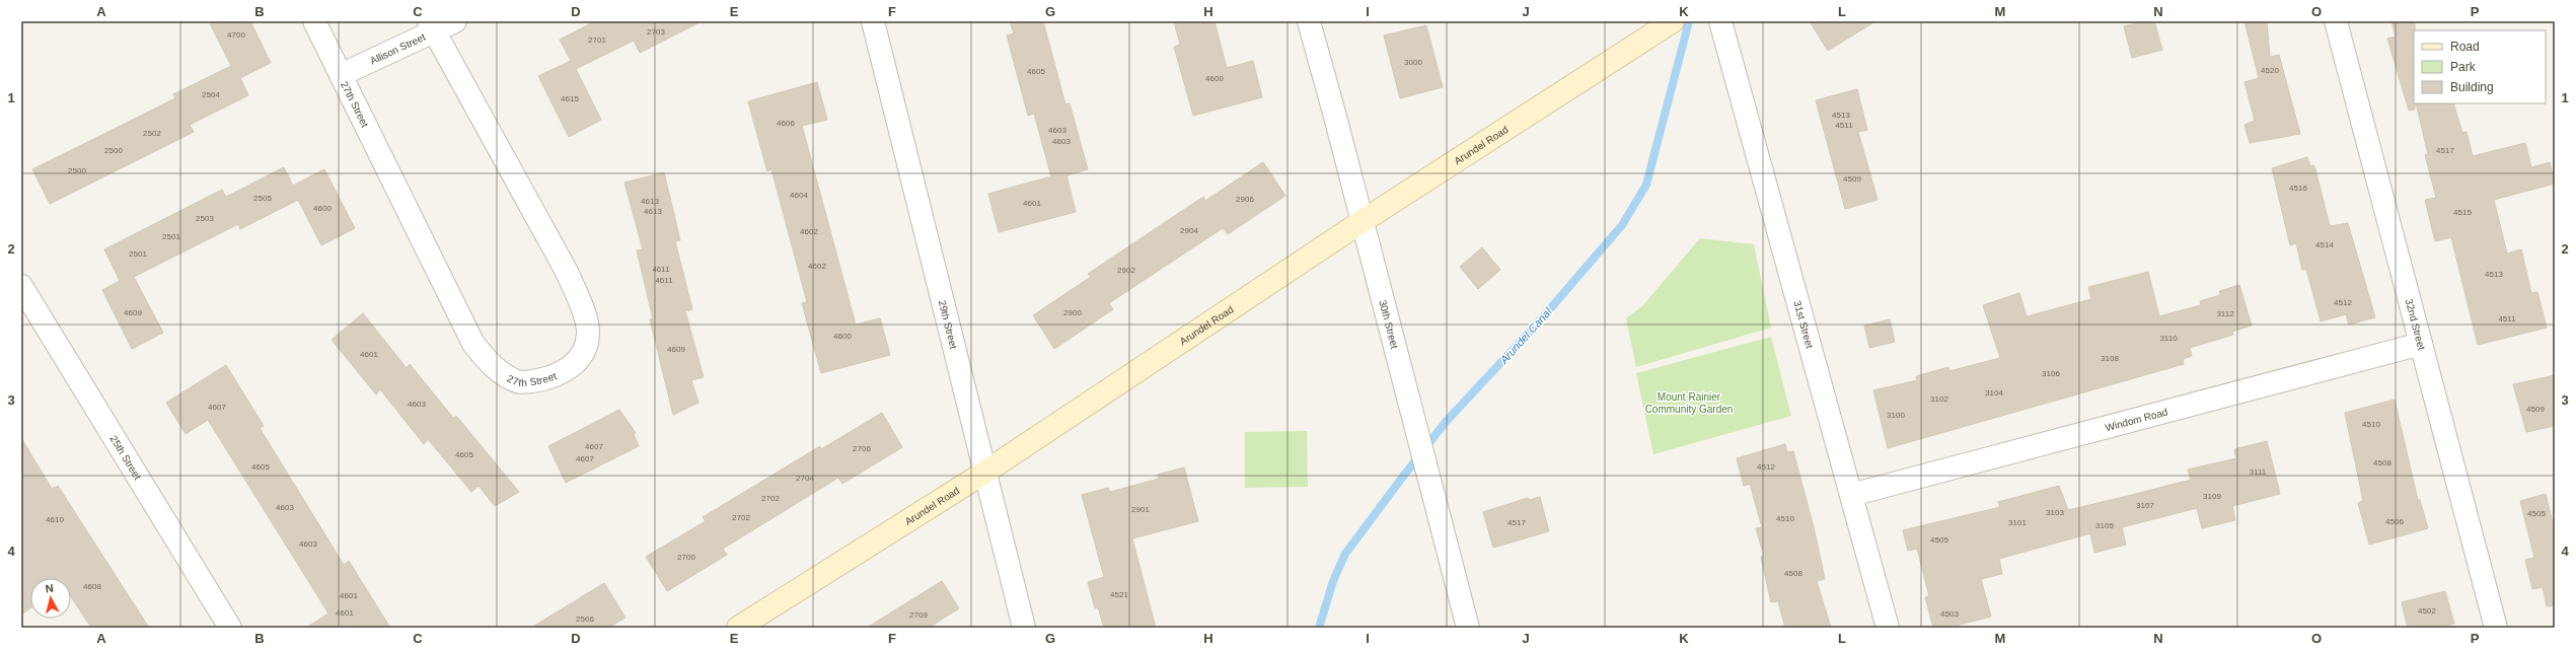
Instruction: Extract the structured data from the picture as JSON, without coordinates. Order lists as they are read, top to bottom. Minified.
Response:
{"streets":{"street":["Allison Street","27th Street","Arundel Road","29th Street","30th Street","31st Street","32nd Street","Windom Road","25th Street"]},"crossings":[["Allison Street","27th Street"],["Arundel Road","29th Street"],["Arundel Road","30th Street"],["31st Street","Windom Road"],["32nd Street","Windom Road"]],"water":["Arundel Canal"],"parks":["Mount Rainier Community Garden"],"house_numbers":["2703","4700","2701","3000","4520","4605","4600","2504","4615","4513","4606","4511","4603","2502","4603","2500","4517","2500","4509","4516","4604","2505","2906","4613","4601","4600","4613","4515","2503","2904","4602","2501","4514","2501","4602","4611","2902","4513","4611","4512","4609","2900","3112","4511","4600","3110","4609","4601","3108","3106","3104","3102","4603","4607","4509","3100","4510","4607","2706","4605","4607","4508","4605","4512","3111","2704","3109","2702","3107","4603","2901","3103","4505","2702","4510","4610","4506","4517","3101","3105","4505","4603","2700","4508","4608","4521","4601","4502","4601","4503","2709","2506"],"legend":["Road","Park","Building"],"north":"top","grid":{"columns":["A","B","C","D","E","F","G","H","I","J","K","L","M","N","O","P"],"rows":["1","2","3","4"]}}
